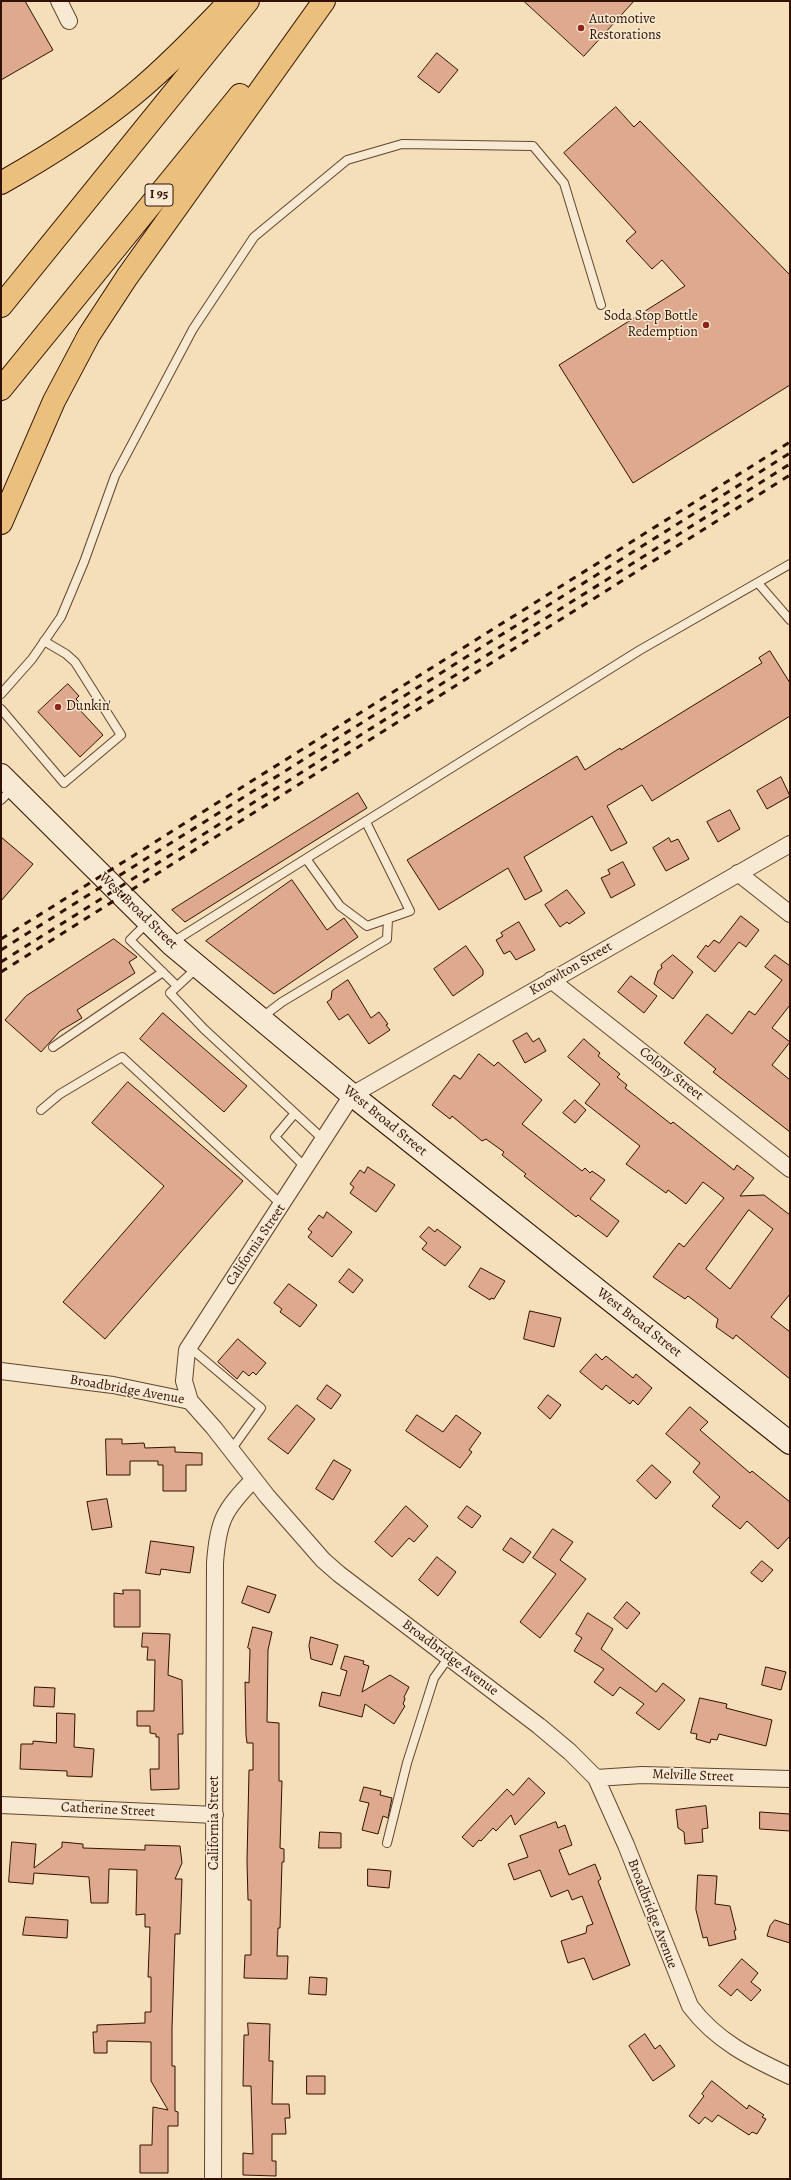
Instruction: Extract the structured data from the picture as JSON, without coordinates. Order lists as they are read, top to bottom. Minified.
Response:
{"streets":{"highway":["I 95"],"main road":["West Broad Street"],"street":["Knowlton Street","Colony Street","California Street","Broadbridge Avenue","Melville Street","Catherine Street"]},"crossings":[["West Broad Street","Knowlton Street"],["West Broad Street","California Street"],["Knowlton Street","Colony Street"],["Knowlton Street","California Street"],["California Street","Broadbridge Avenue"],["California Street","Catherine Street"],["Broadbridge Avenue","Melville Street"]],"places":["Automotive Restorations","Soda Stop Bottle Redemption","Dunkin'"]}
